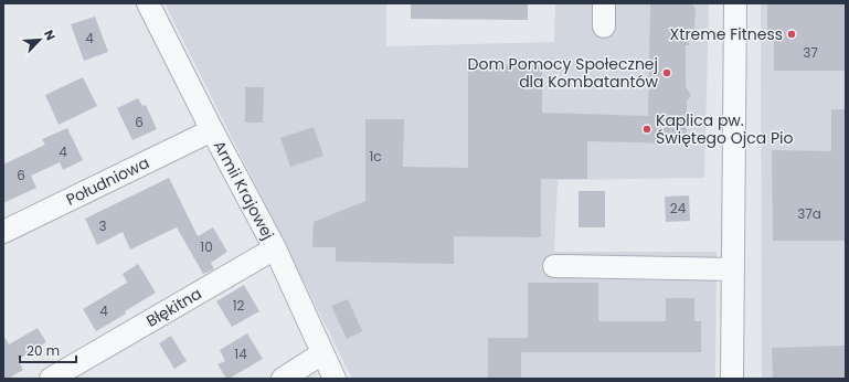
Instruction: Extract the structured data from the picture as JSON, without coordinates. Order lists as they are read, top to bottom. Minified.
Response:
{"streets":{"street":["Południowa","Armii Krajowej","Błękitna"]},"crossings":[["Południowa","Armii Krajowej"],["Armii Krajowej","Błękitna"]],"places":["Xtreme Fitness","Dom Pomocy Społecznej dla Kombatantów","Kaplica pw. Świętego Ojca Pio"],"house_numbers":["4","37","6","4","1c","6","24","37a","3","10","12","4","14"],"scale_bar":"20 m","north":"top right"}
